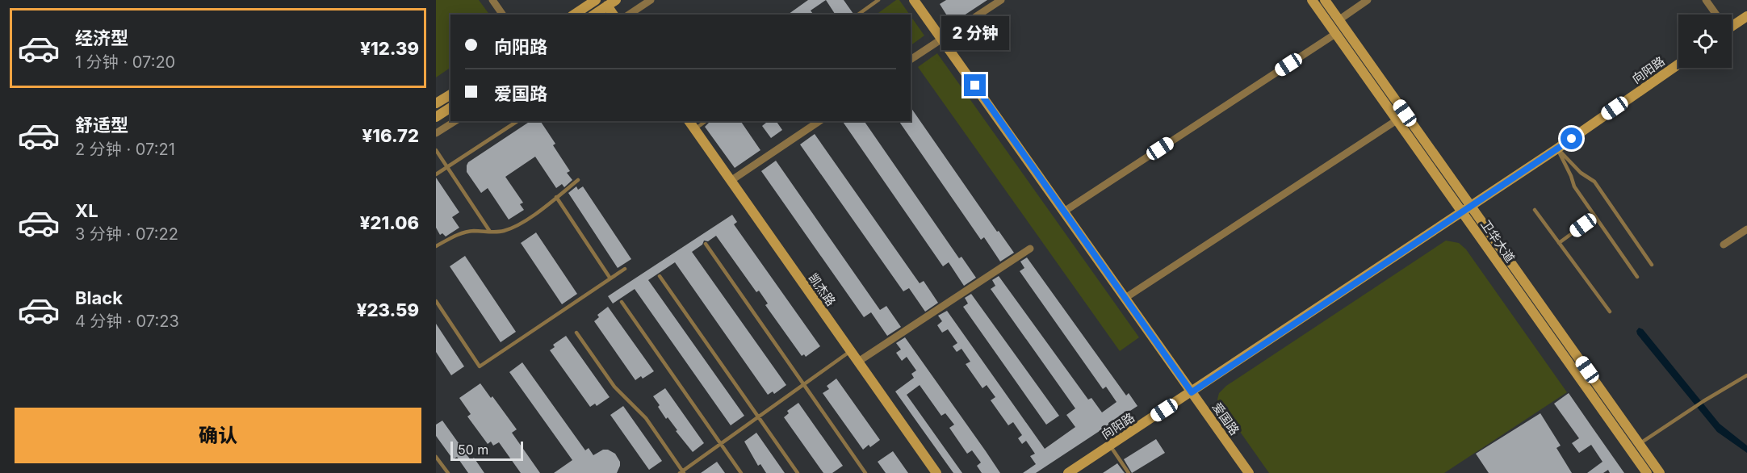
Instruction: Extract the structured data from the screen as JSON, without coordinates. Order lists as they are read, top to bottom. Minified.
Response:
{"streets":{"street":["向阳路","卫华大道","凯杰路","爱国路"]},"crossings":[["向阳路","卫华大道"],["向阳路","爱国路"]],"scale_bar":"50 m","page":{"list":[{"name":"经济型","note":"1 分钟 · 07:20","value":"¥12.39"},{"name":"舒适型","note":"2 分钟 · 07:21","value":"¥16.72"},{"name":"XL","note":"3 分钟 · 07:22","value":"¥21.06"},{"name":"Black","note":"4 分钟 · 07:23","value":"¥23.59"}],"banner":["向阳路","爱国路"],"bubble":"2 分钟","buttons":"确认","scale":"50 m"}}
